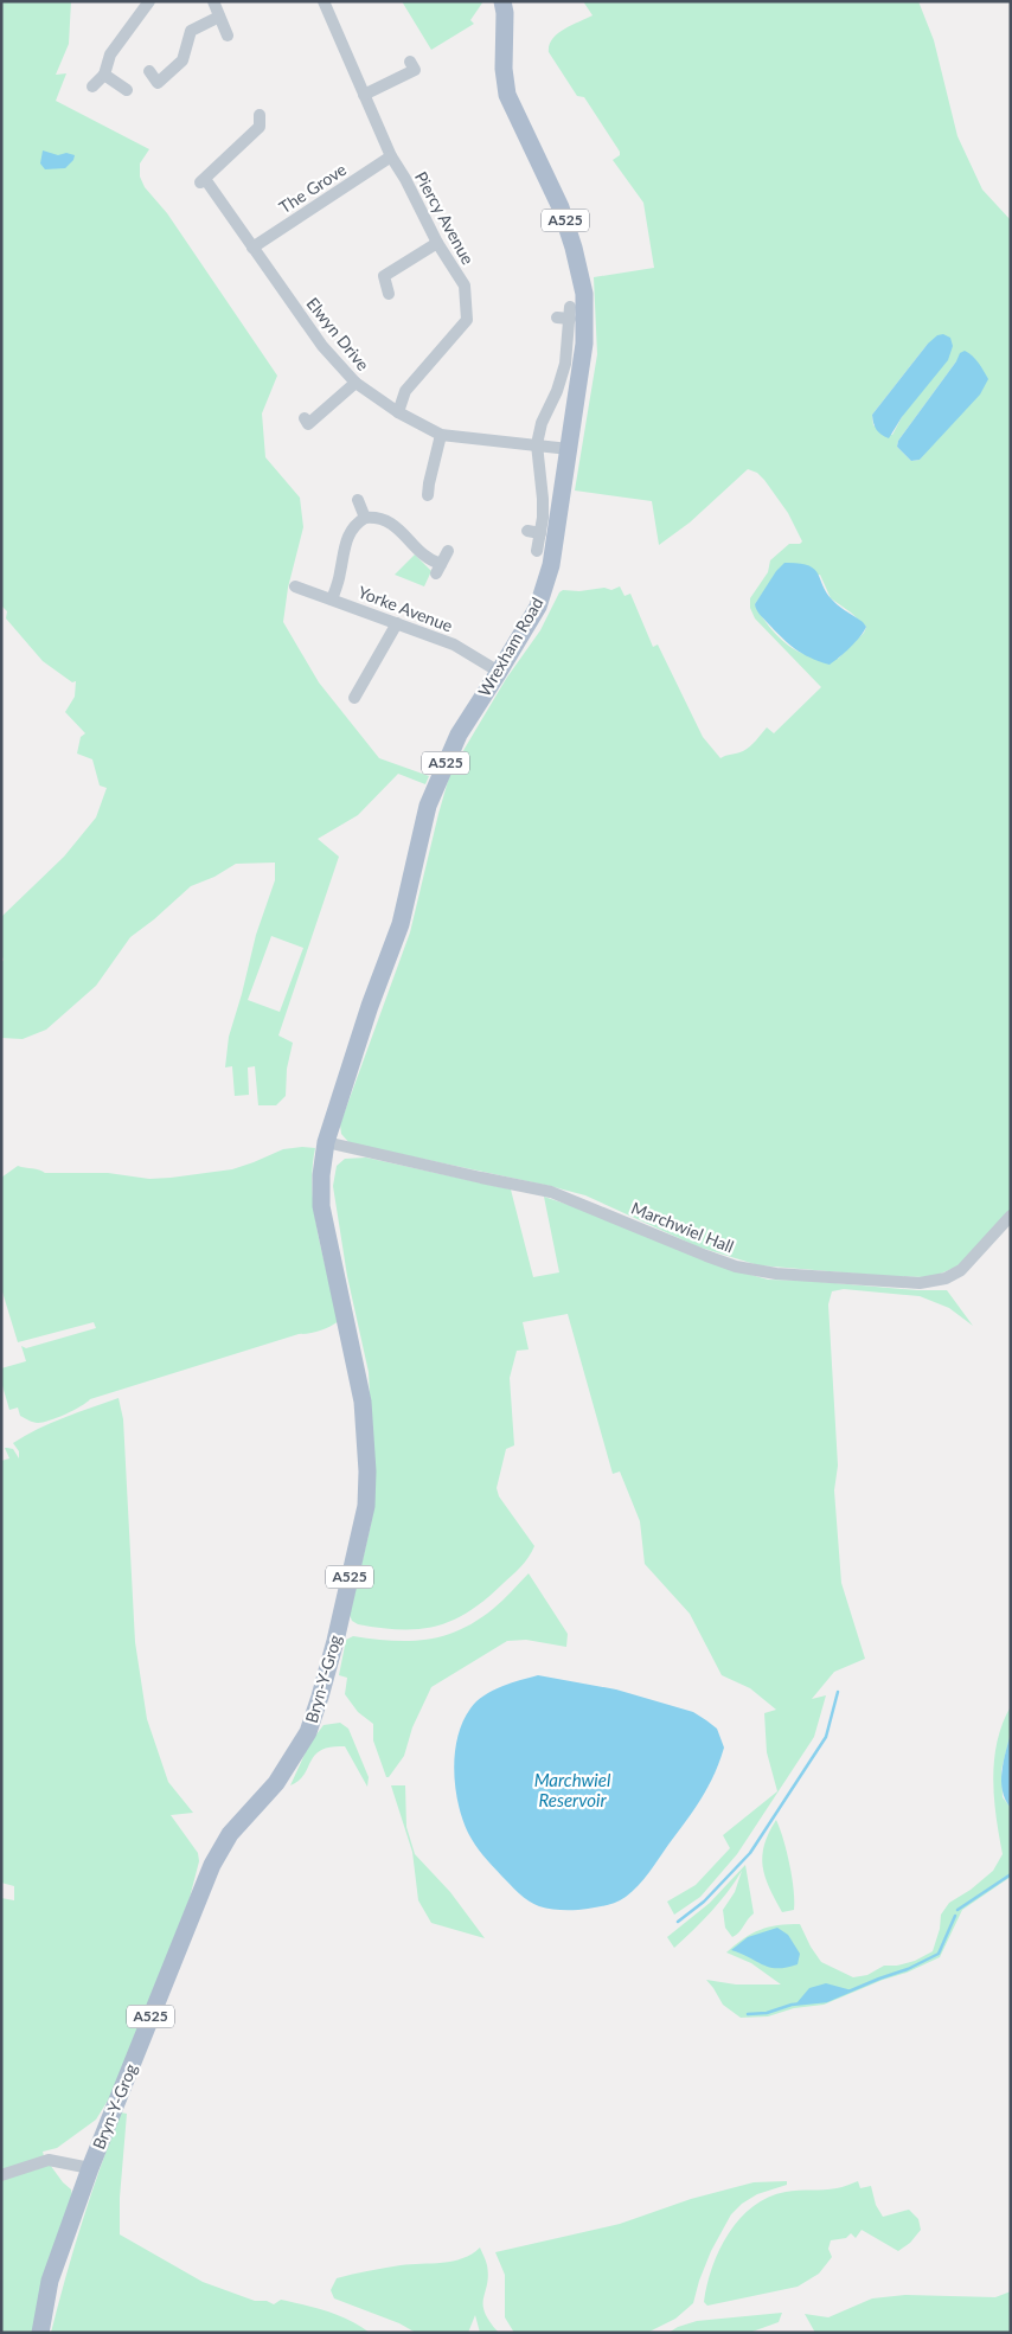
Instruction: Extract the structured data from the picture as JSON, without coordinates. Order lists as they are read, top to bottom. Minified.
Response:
{"streets":{"main road":["A525","Wrexham Road","Bryn-Y-Grog"],"street":["The Grove","Piercy Avenue","Elwyn Drive","Yorke Avenue","Marchwiel Hall"]},"crossings":[["The Grove","Piercy Avenue"],["The Grove","Elwyn Drive"],["Piercy Avenue","Elwyn Drive"],["A525","Bryn-Y-Grog"],["Elwyn Drive","Wrexham Road"],["Yorke Avenue","Wrexham Road"],["Wrexham Road","Marchwiel Hall"],["Wrexham Road","Bryn-Y-Grog"],["Marchwiel Hall","Bryn-Y-Grog"]],"water":["Marchwiel Reservoir"]}
